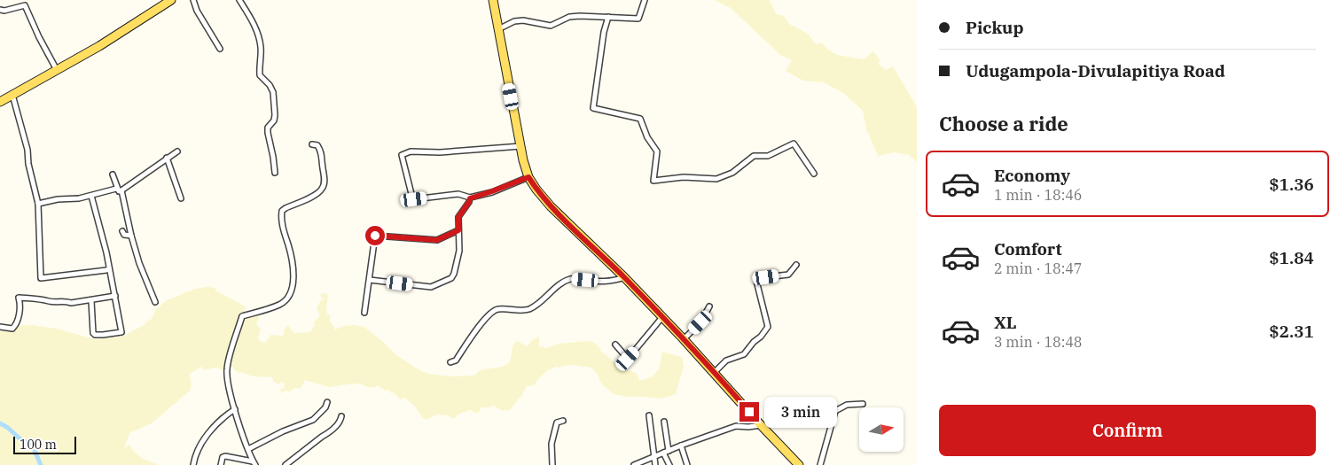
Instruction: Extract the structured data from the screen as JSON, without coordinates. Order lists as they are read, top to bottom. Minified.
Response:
{"scale_bar":"100 m","north":"right","page":{"banner":["Pickup","Udugampola-Divulapitiya Road"],"heading":"Choose a ride","list":[{"name":"Economy","note":"1 min · 18:46","value":"$1.36"},{"name":"Comfort","note":"2 min · 18:47","value":"$1.84"},{"name":"XL","note":"3 min · 18:48","value":"$2.31"}],"buttons":"Confirm","bubble":"3 min","scale":"100 m"}}
